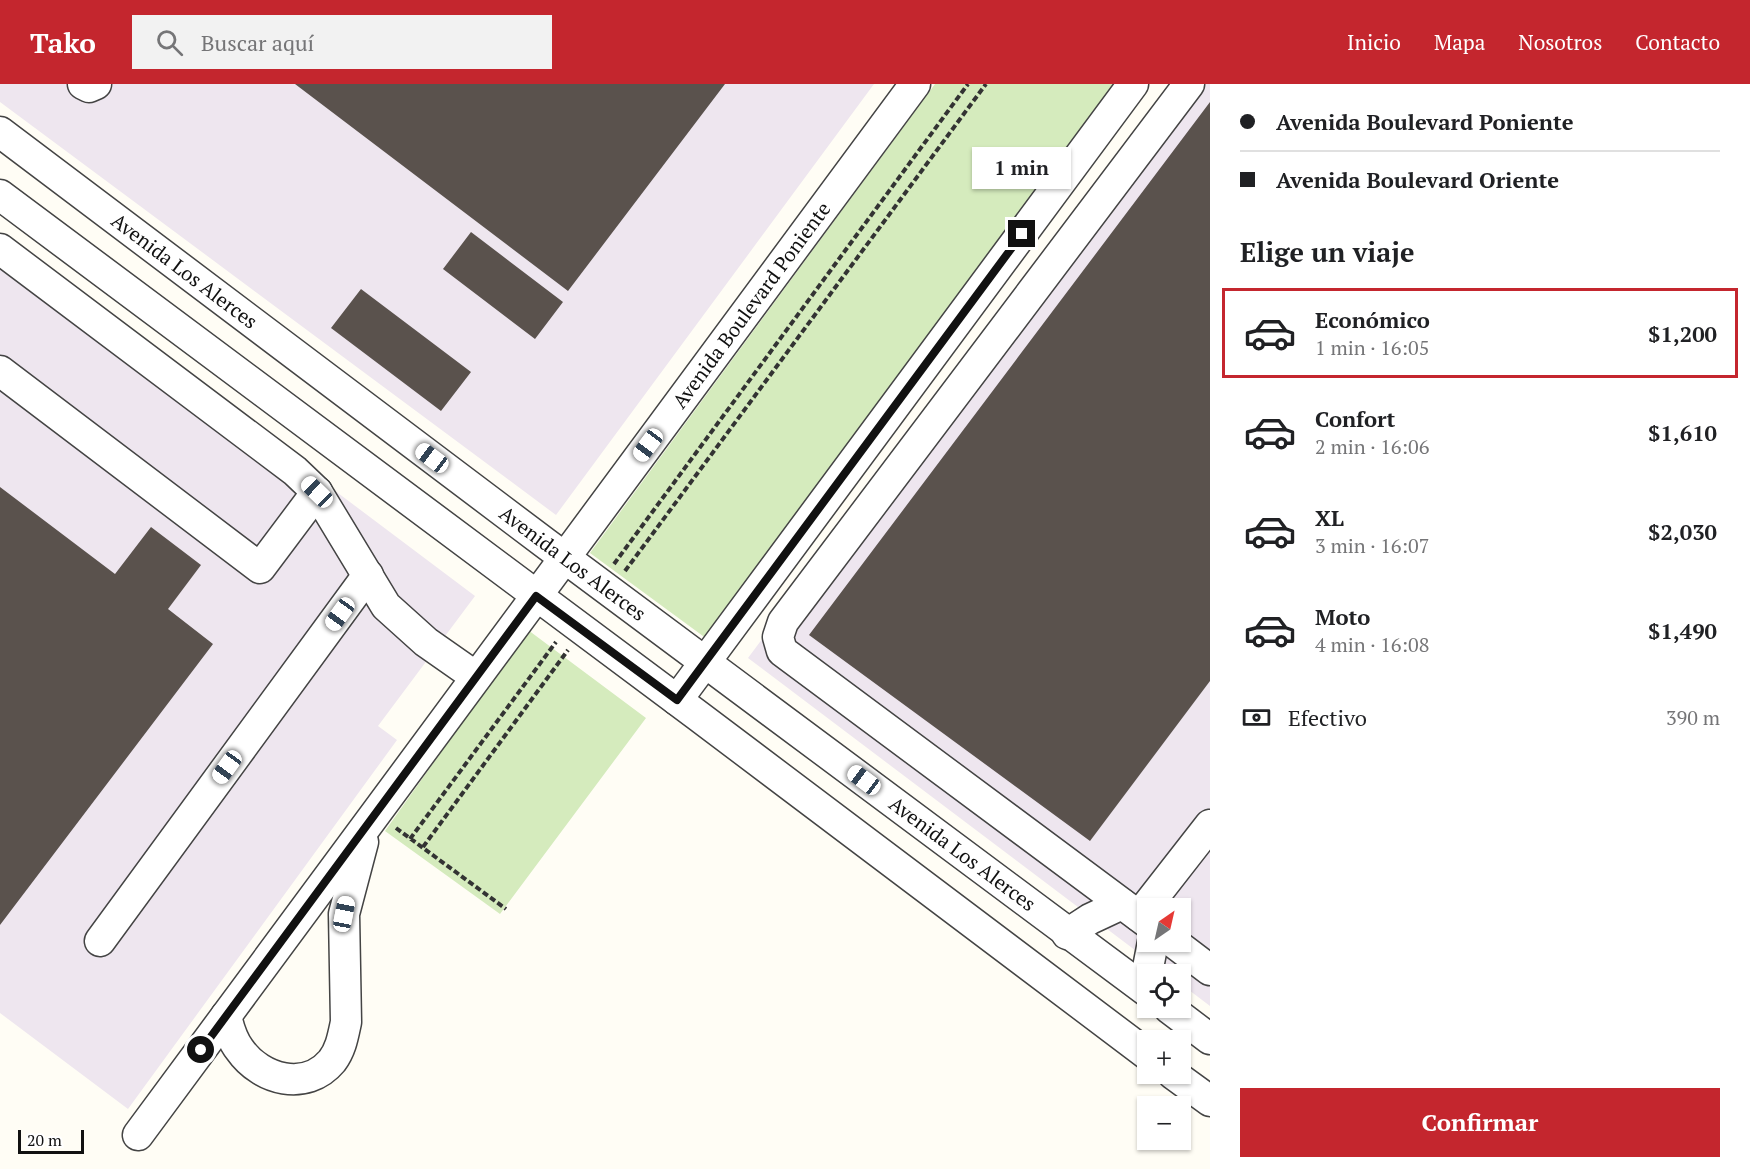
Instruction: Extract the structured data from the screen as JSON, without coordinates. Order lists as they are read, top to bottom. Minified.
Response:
{"streets":{"street":["Avenida Los Alerces","Avenida Boulevard Poniente"]},"crossings":[["Avenida Los Alerces","Avenida Boulevard Poniente"]],"scale_bar":"20 m","north":"top right","page":{"header":"Tako","search":"Buscar aquí","nav":["Inicio","Mapa","Nosotros","Contacto"],"banner":["Avenida Boulevard Poniente","Avenida Boulevard Oriente"],"bubble":"1 min","heading":"Elige un viaje","list":[{"name":"Económico","note":"1 min · 16:05","value":"$1,200"},{"name":"Confort","note":"2 min · 16:06","value":"$1,610"},{"name":"XL","note":"3 min · 16:07","value":"$2,030"},{"name":"Moto","note":"4 min · 16:08","value":"$1,490"}],"pay":["Efectivo","390 m"],"map_buttons":["+","−"],"buttons":"Confirmar","scale":"20 m"}}
